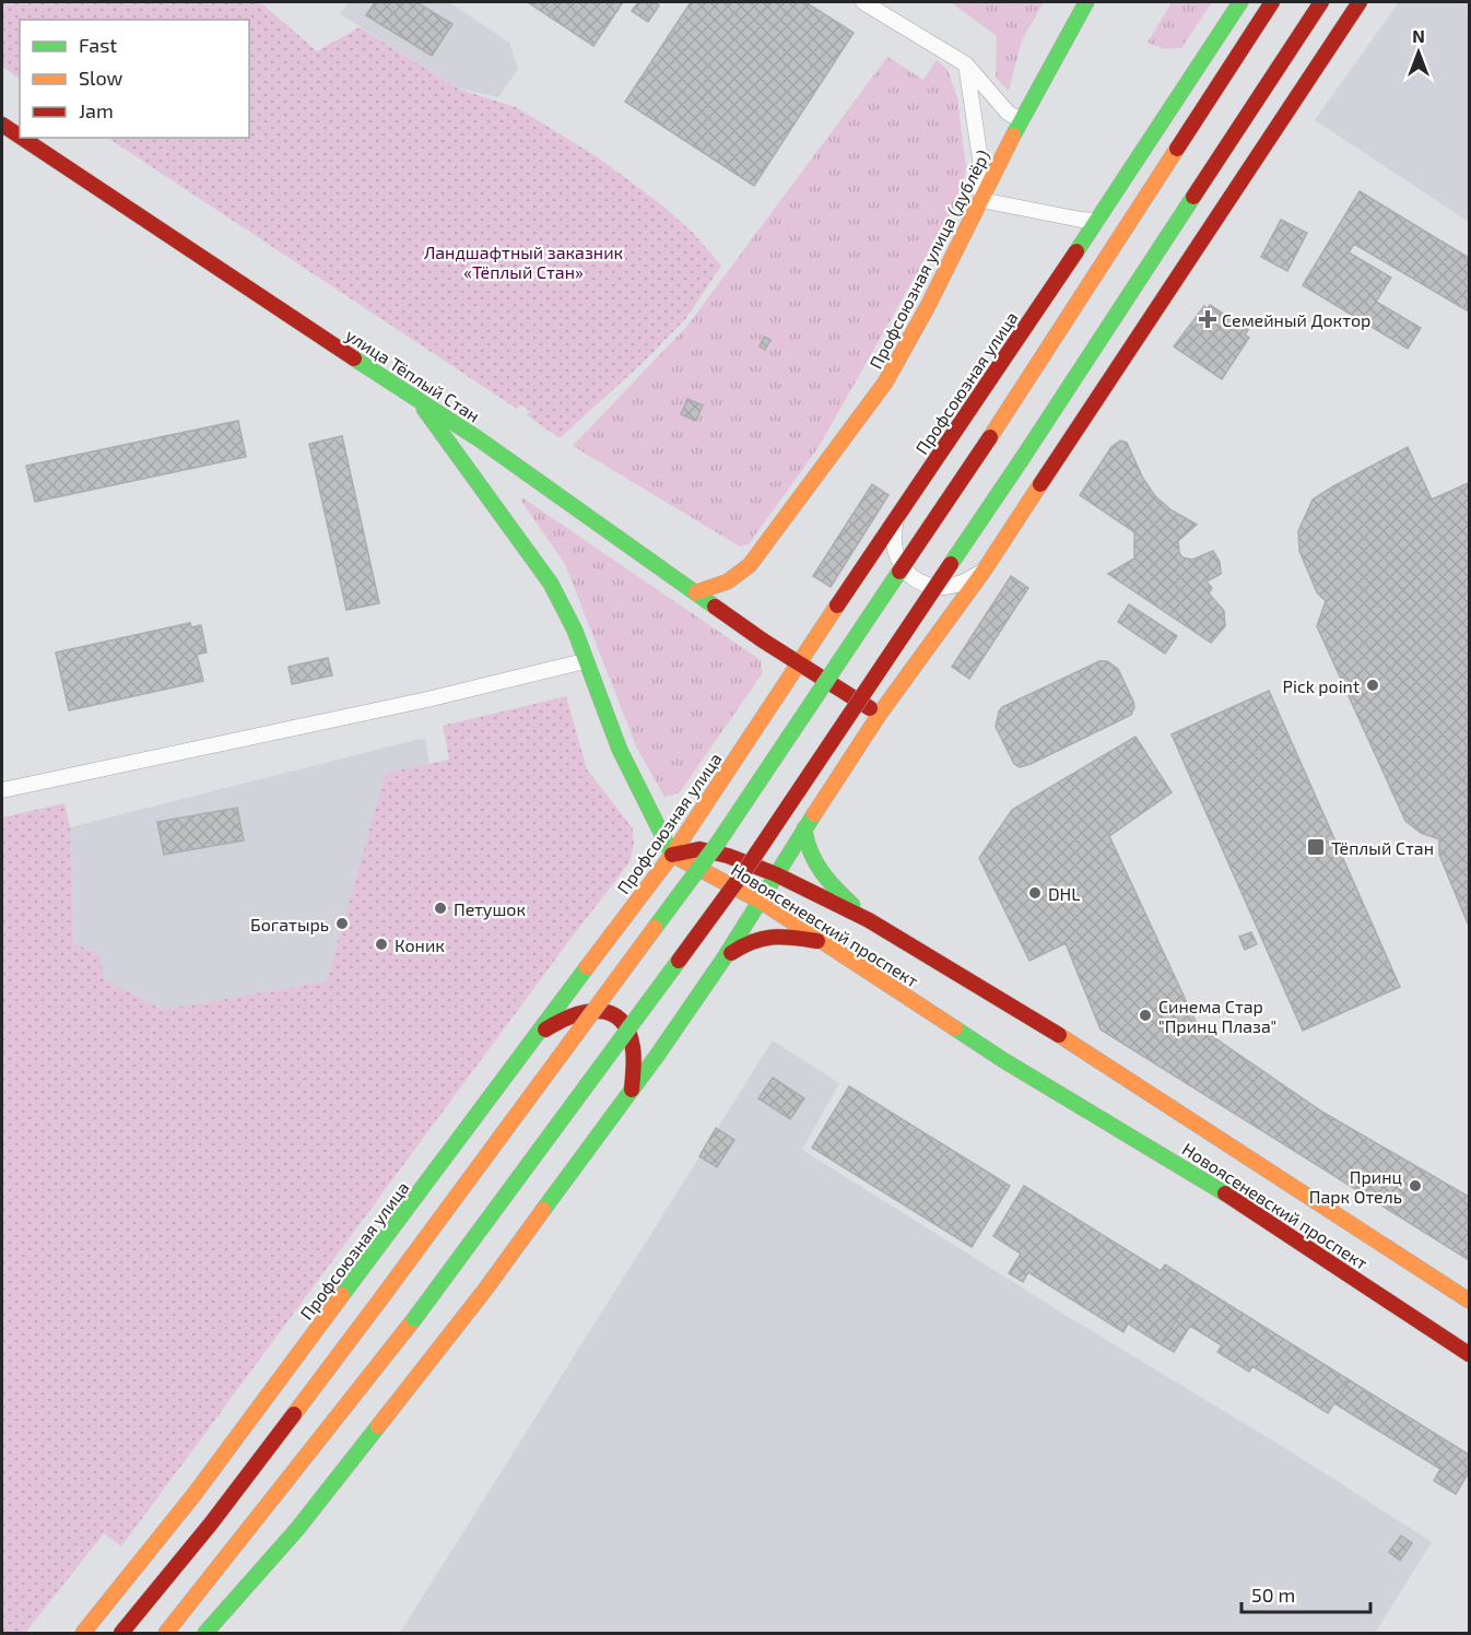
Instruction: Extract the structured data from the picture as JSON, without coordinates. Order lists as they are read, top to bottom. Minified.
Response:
{"streets":{"main road":["Профсоюзная улица (дублёр)","улица Тёплый Стан","Профсоюзная улица","Новоясеневский проспект"]},"crossings":[["Профсоюзная улица (дублёр)","улица Тёплый Стан"],["улица Тёплый Стан","Профсоюзная улица"],["Профсоюзная улица","Новоясеневский проспект"]],"parks":["Ландшафтный заказник «Тёплый Стан»"],"places":{"health":["Семейный Доктор"],"other":["Pick point","DHL","Петушок","Богатырь","Коник","Синема Стар \"Принц Плаза\"","Принц Парк Отель"],"transit":["Тёплый Стан"]},"legend":["Fast","Slow","Jam"],"scale_bar":"50 m","north":"top"}
